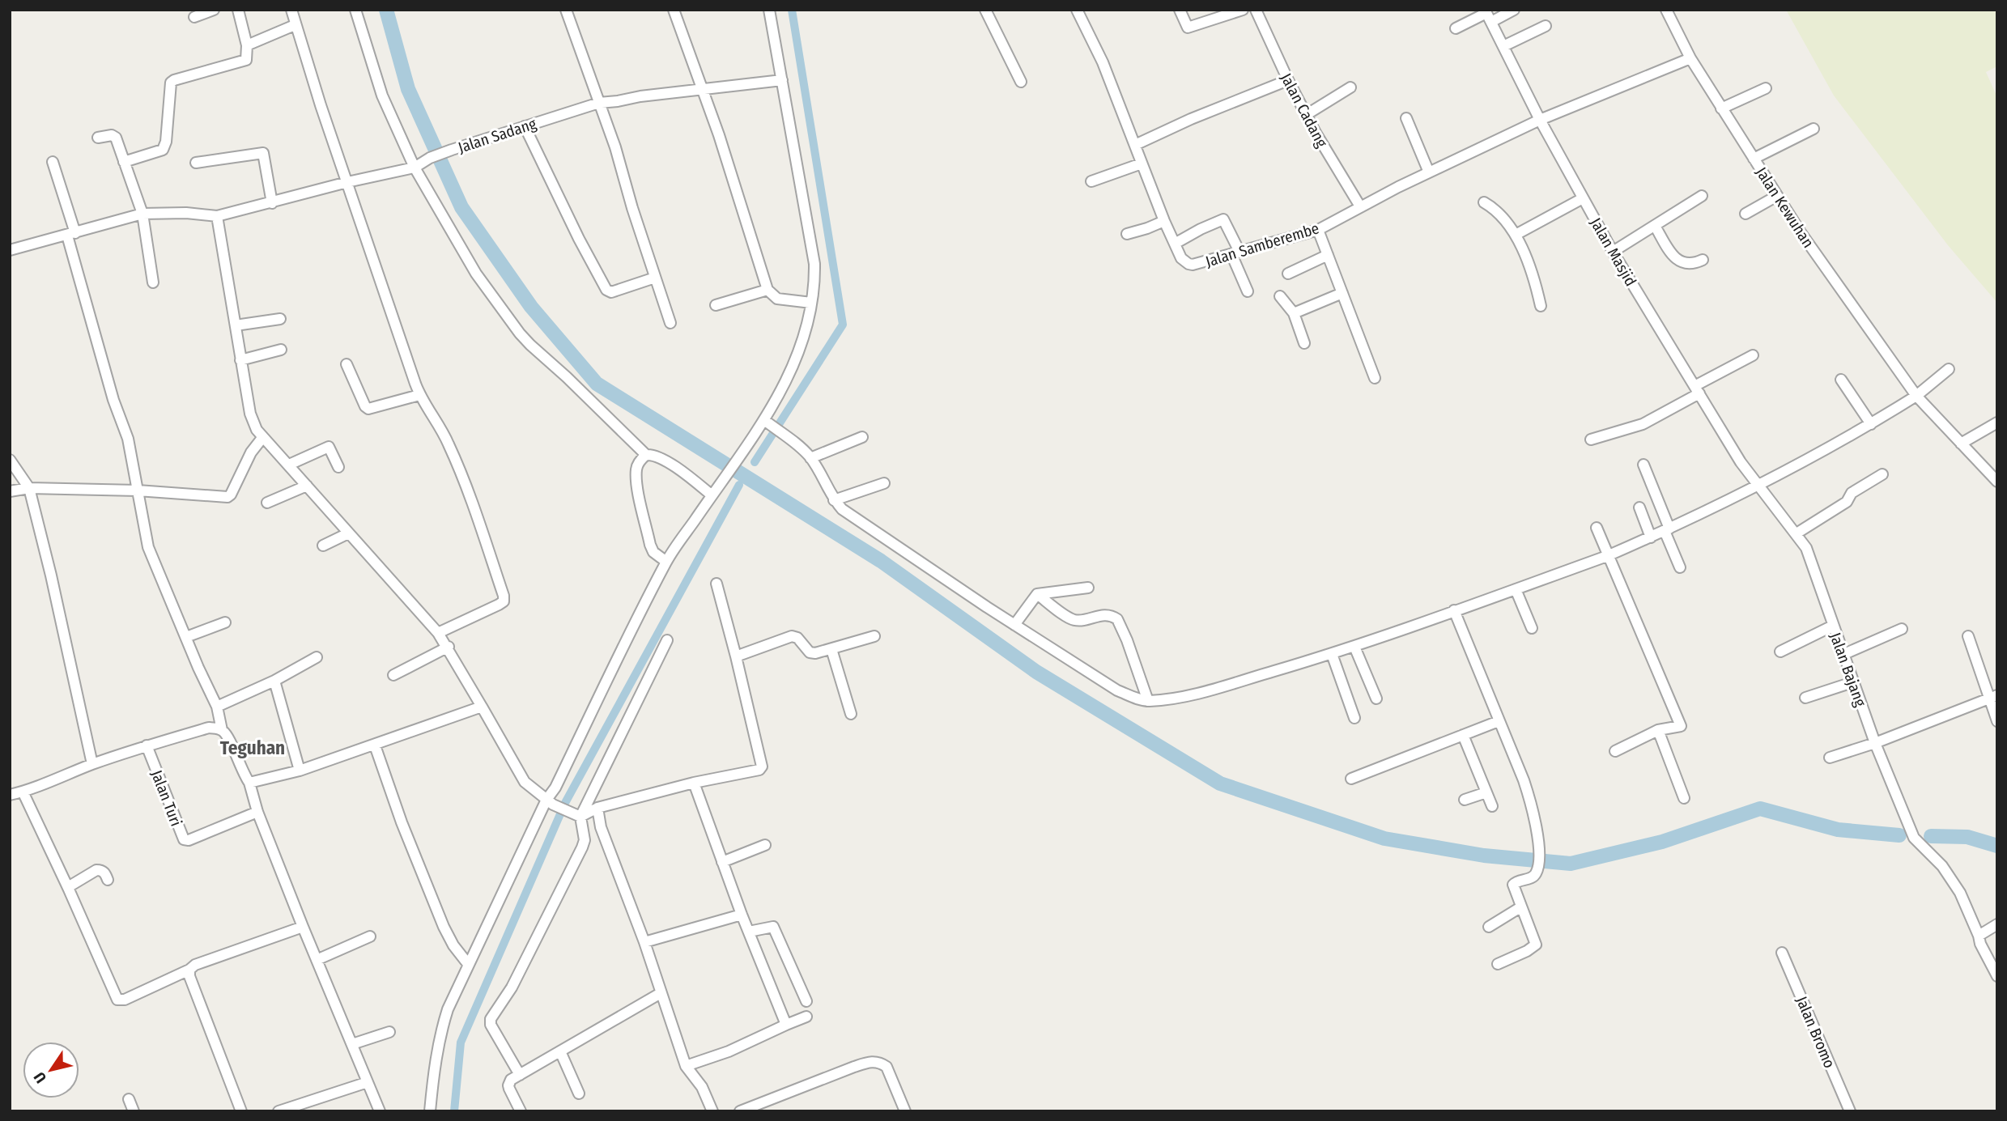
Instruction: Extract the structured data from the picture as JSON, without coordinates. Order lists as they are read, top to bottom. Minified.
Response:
{"streets":{"street":["Jalan Cadang","Jalan Sadang","Jalan Kewuhan","Jalan Samberembe","Jalan Masjid","Jalan Bajang","Jalan Turi","Jalan Bromo"]},"crossings":[["Jalan Cadang","Jalan Samberembe"],["Jalan Kewuhan","Jalan Samberembe"],["Jalan Samberembe","Jalan Masjid"],["Jalan Masjid","Jalan Bajang"]],"districts":["Teguhan"],"north":"bottom left"}
